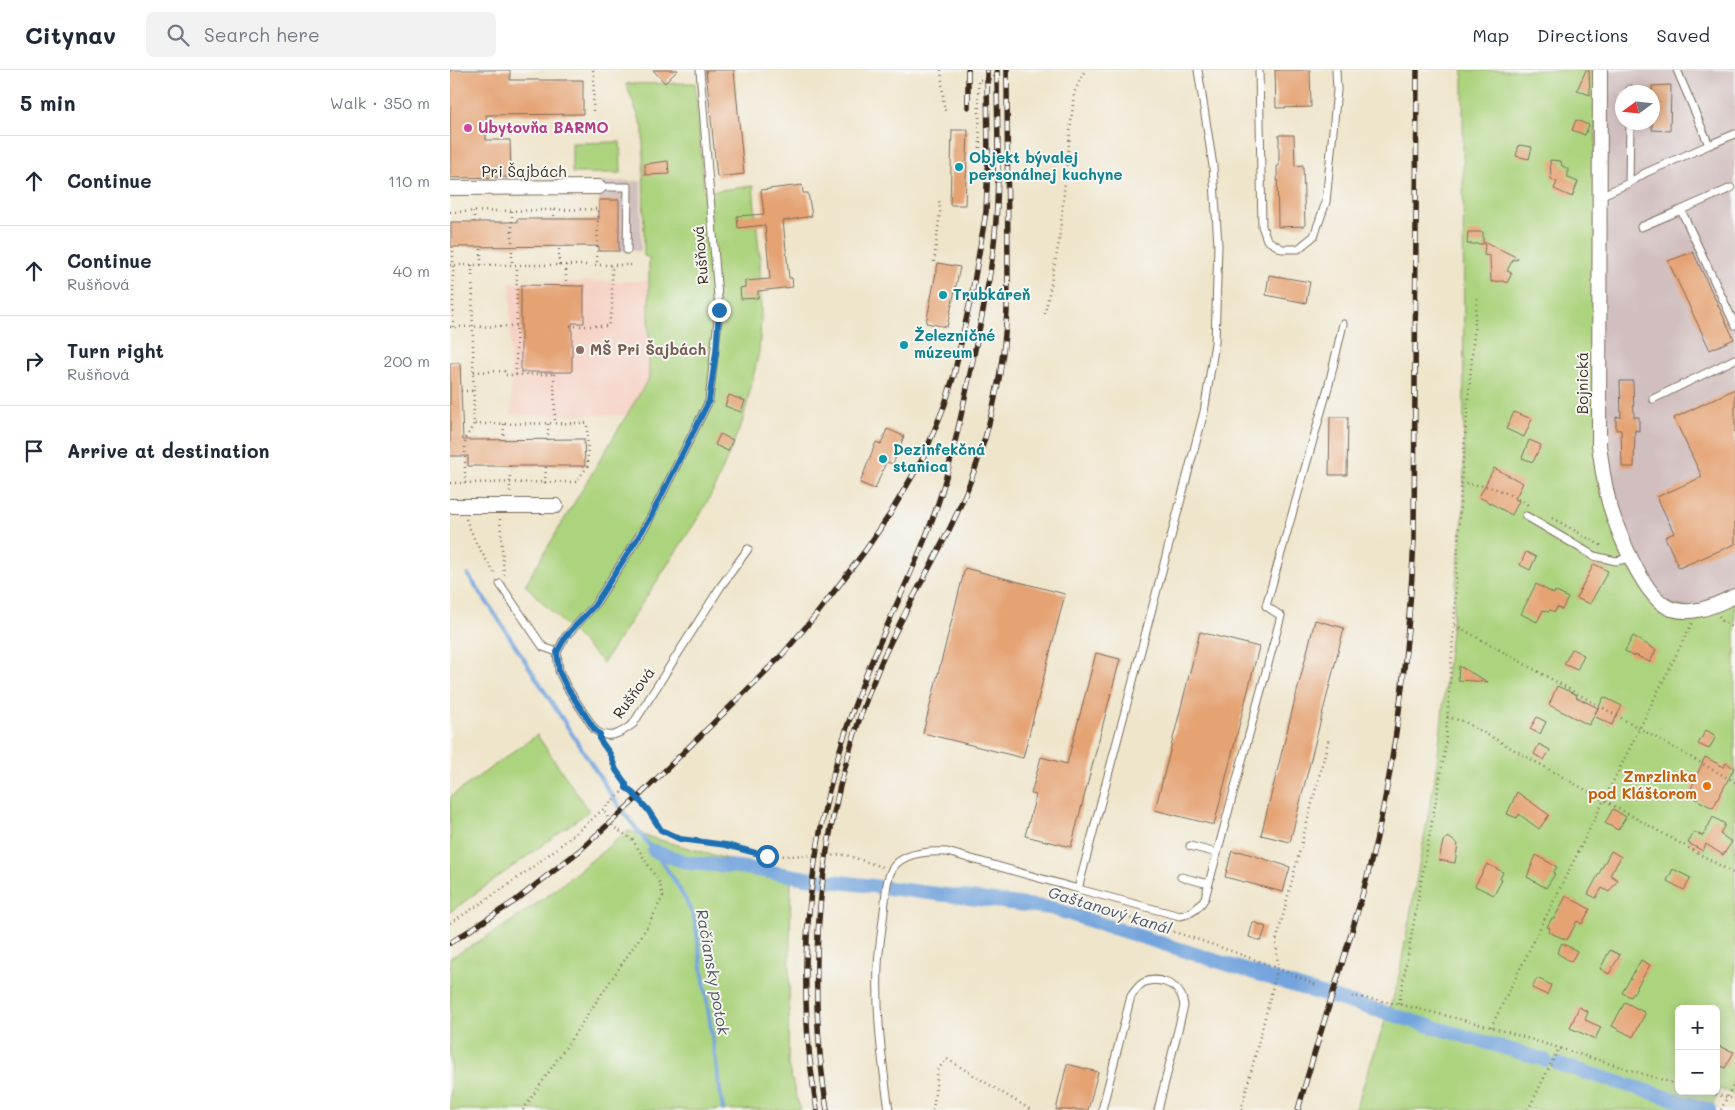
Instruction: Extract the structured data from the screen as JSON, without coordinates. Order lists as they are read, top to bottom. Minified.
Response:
{"streets":{"street":["Pri Šajbách","Bojnická"],"lane":["Rušňová"]},"water":["Gaštanový kanál","Račiansky potok"],"places":["Ubytovňa BARMO","Objekt bývalej personálnej kuchyne","Trubkáreň","Železničné múzeum","MŠ Pri Šajbách","Dezinfekčná stanica","Zmrzlinka pod Kláštorom"],"north":"left","page":{"header":"Citynav","search":"Search here","nav":["Map","Directions","Saved"],"heading":["5 min","Walk · 350 m"],"list":[["Continue","110 m"],["Continue","Rušňová","40 m"],["Turn right","Rušňová","200 m"],"Arrive at destination"],"map_buttons":["+","−"]}}
